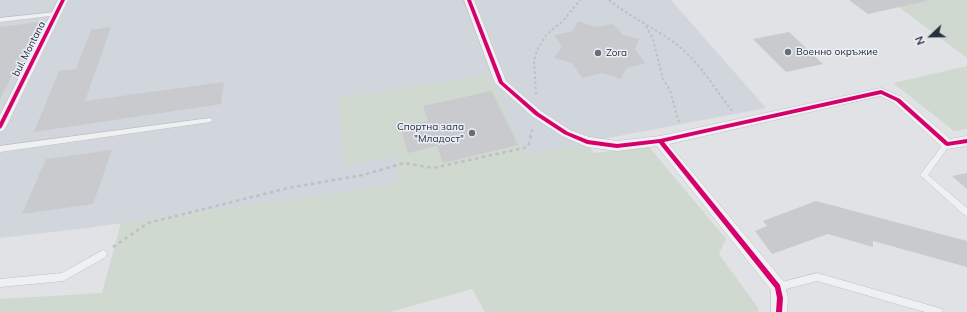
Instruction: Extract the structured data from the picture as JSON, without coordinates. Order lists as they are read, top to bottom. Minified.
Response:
{"streets":{"street":["bul. Montana"]},"places":["Военно окръжие","Zora","Спортна зала \"Младост\""],"north":"left"}
